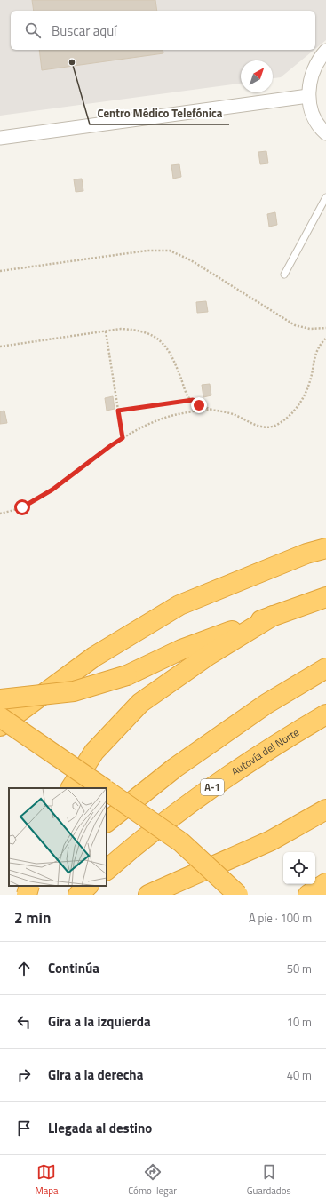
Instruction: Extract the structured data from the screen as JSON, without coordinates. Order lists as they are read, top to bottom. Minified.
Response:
{"streets":{"highway":["Autovía del Norte","A-1"]},"places":["Centro Médico Telefónica"],"north":"top right","page":{"search":"Buscar aquí","heading":["2 min","A pie · 100 m"],"list":[["Continúa","50 m"],["Gira a la izquierda","10 m"],["Gira a la derecha","40 m"],"Llegada al destino"],"nav":["Mapa","Cómo llegar","Guardados"]}}
